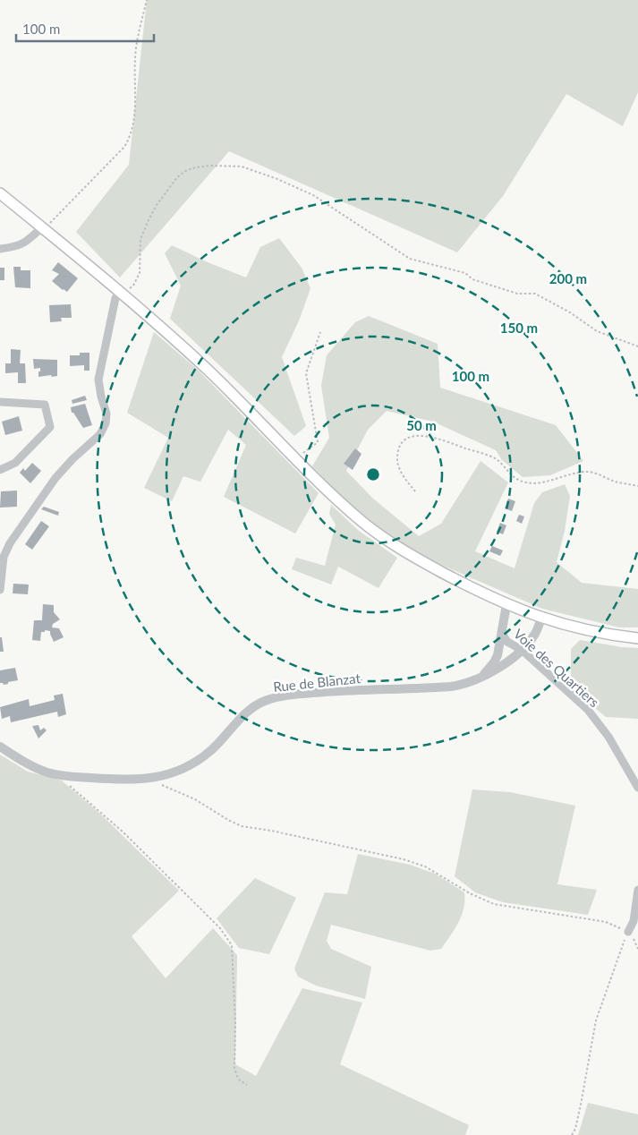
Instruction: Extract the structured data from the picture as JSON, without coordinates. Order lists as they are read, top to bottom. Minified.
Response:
{"streets":{"street":["Voie des Quartiers","Rue de Blanzat"]},"crossings":[["Voie des Quartiers","Rue de Blanzat"]],"scale_bar":"100 m","rings":["200 m","150 m","100 m","50 m"]}
